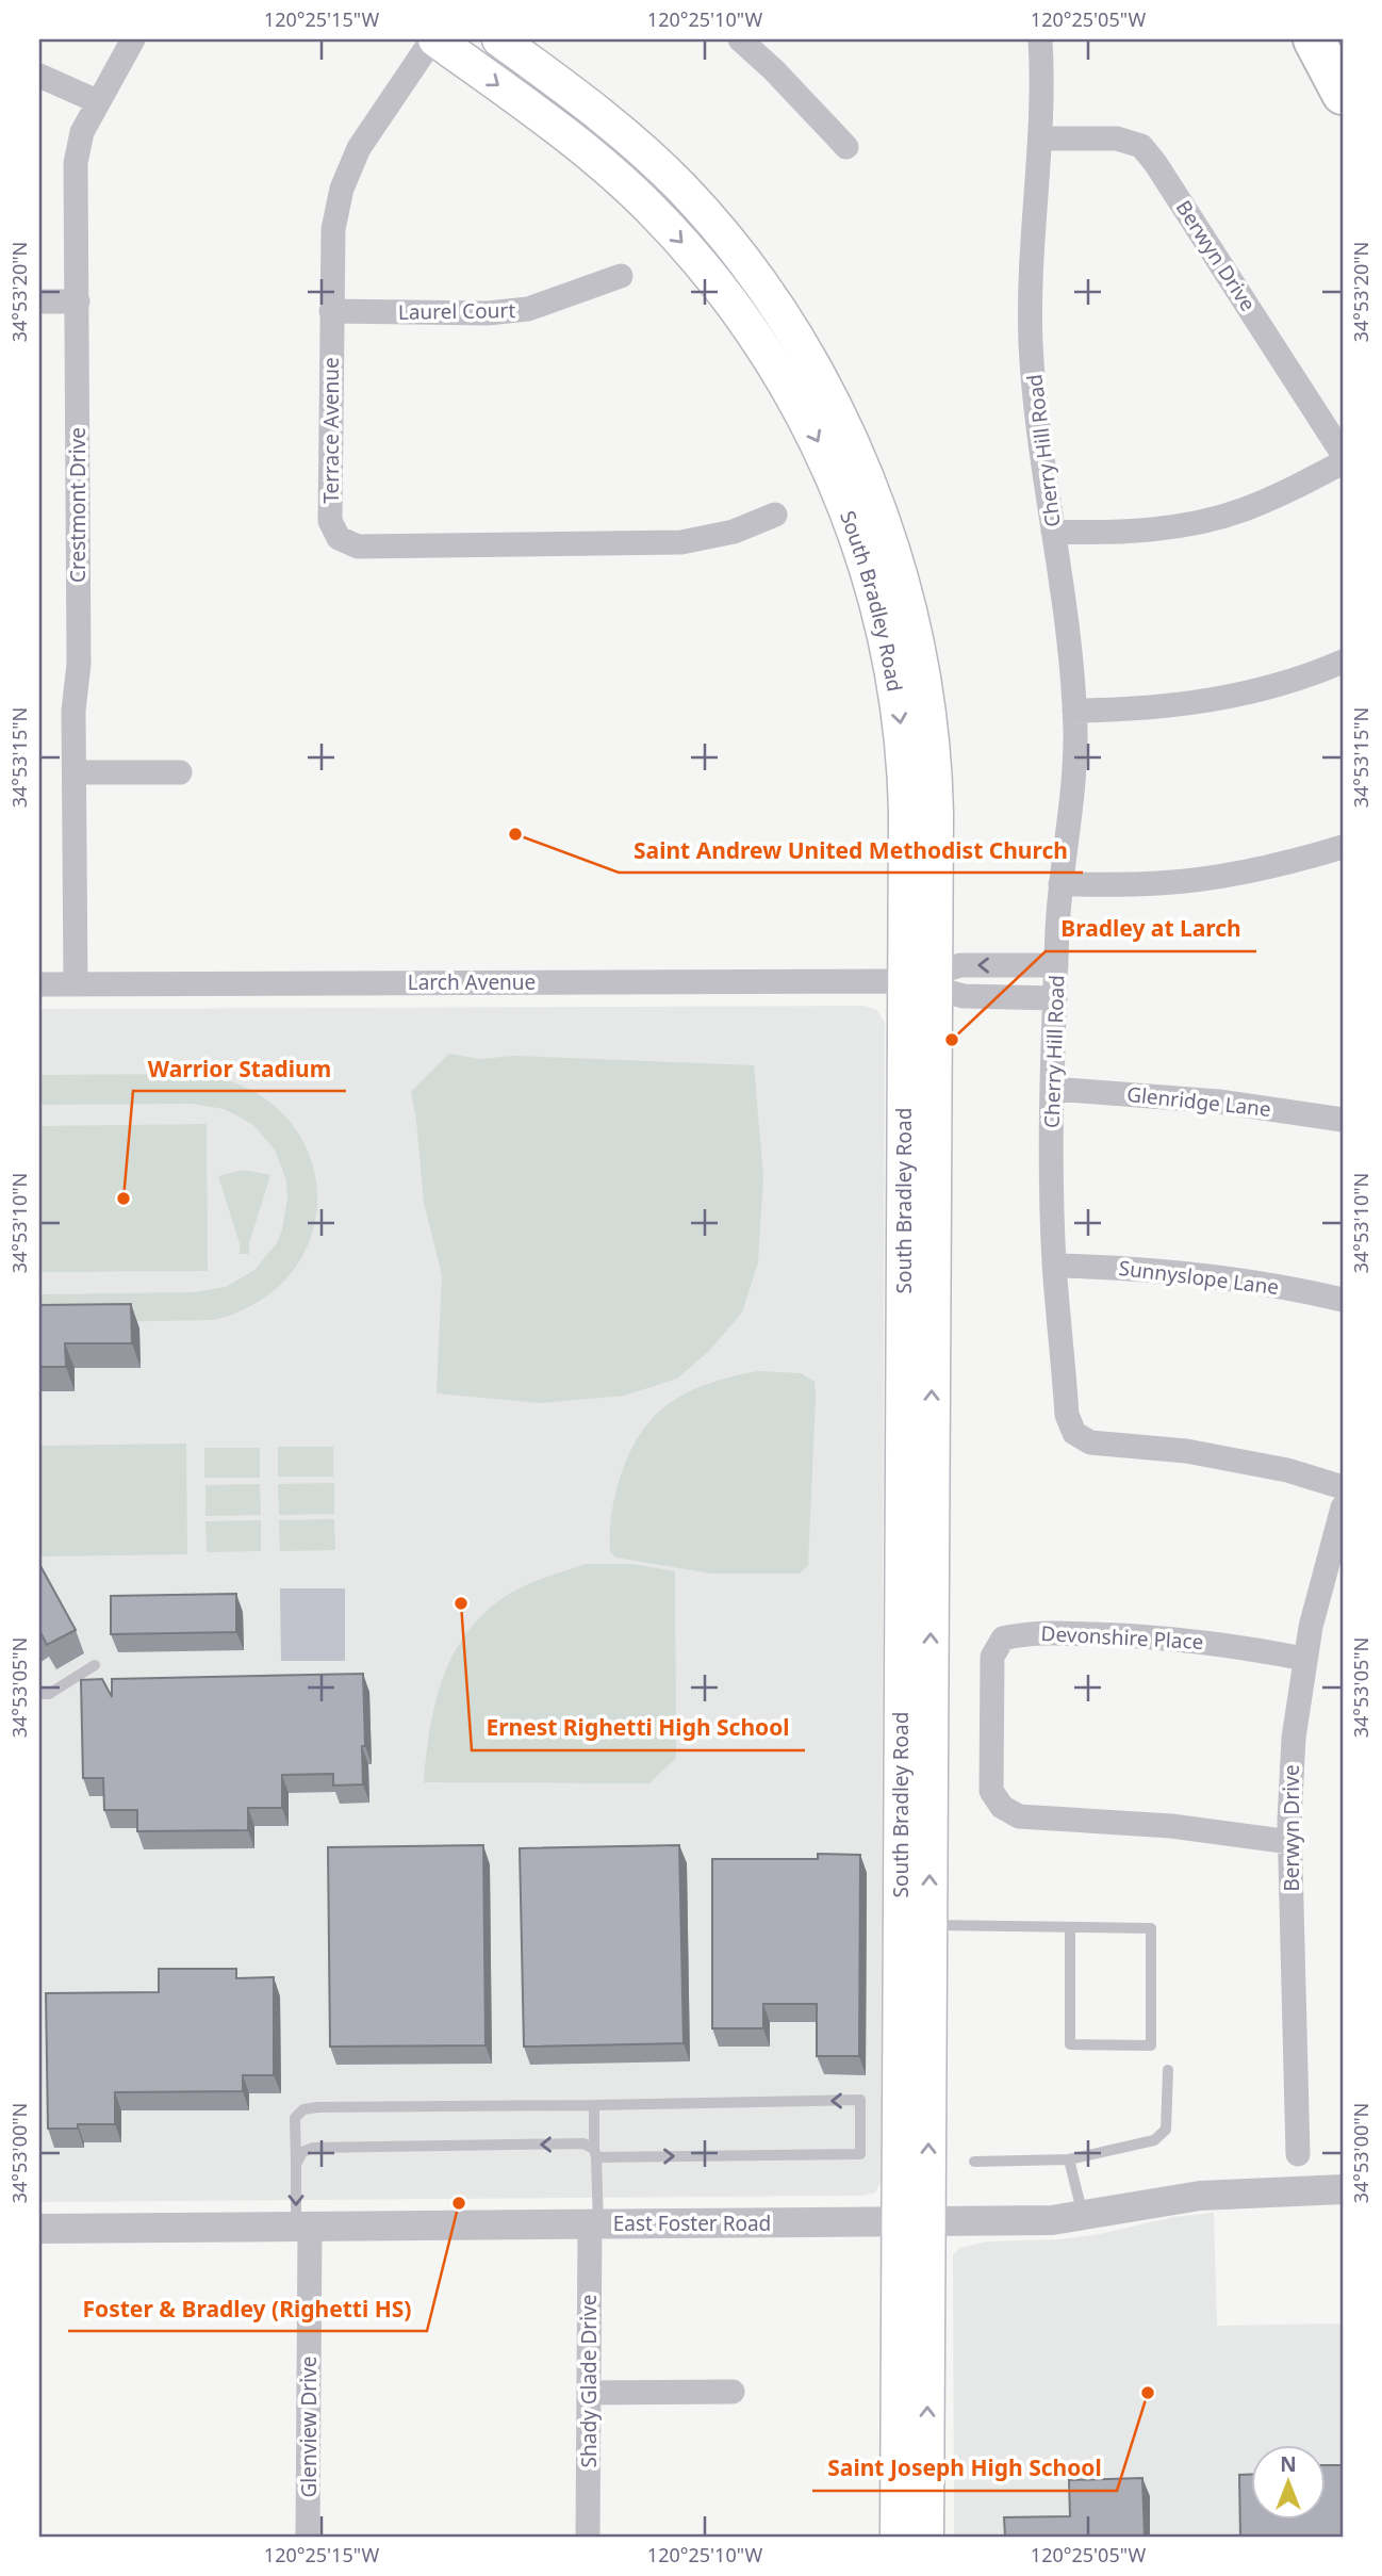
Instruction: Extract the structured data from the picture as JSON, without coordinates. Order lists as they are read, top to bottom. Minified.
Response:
{"streets":{"main road":["South Bradley Road"],"street":["Berwyn Drive","Laurel Court","Terrace Avenue","Cherry Hill Road","Crestmont Drive","Larch Avenue","Glenridge Lane","Sunnyslope Lane","Devonshire Place","East Foster Road","Shady Glade Drive","Glenview Drive"]},"crossings":[["Berwyn Drive","Cherry Hill Road"],["Berwyn Drive","Devonshire Place"],["Laurel Court","Terrace Avenue"],["Terrace Avenue","South Bradley Road"],["Cherry Hill Road","Glenridge Lane"],["Cherry Hill Road","Sunnyslope Lane"],["Crestmont Drive","Larch Avenue"],["South Bradley Road","Larch Avenue"],["South Bradley Road","East Foster Road"],["East Foster Road","Shady Glade Drive"],["East Foster Road","Glenview Drive"]],"places":["Saint Andrew United Methodist Church","Bradley at Larch","Warrior Stadium","Ernest Righetti High School","Foster & Bradley (Righetti HS)","Saint Joseph High School"],"north":"top","coordinates":["120°25'15\"W","120°25'10\"W","120°25'05\"W","34°53'20\"N","34°53'15\"N","34°53'10\"N","34°53'05\"N","34°53'00\"N"]}
